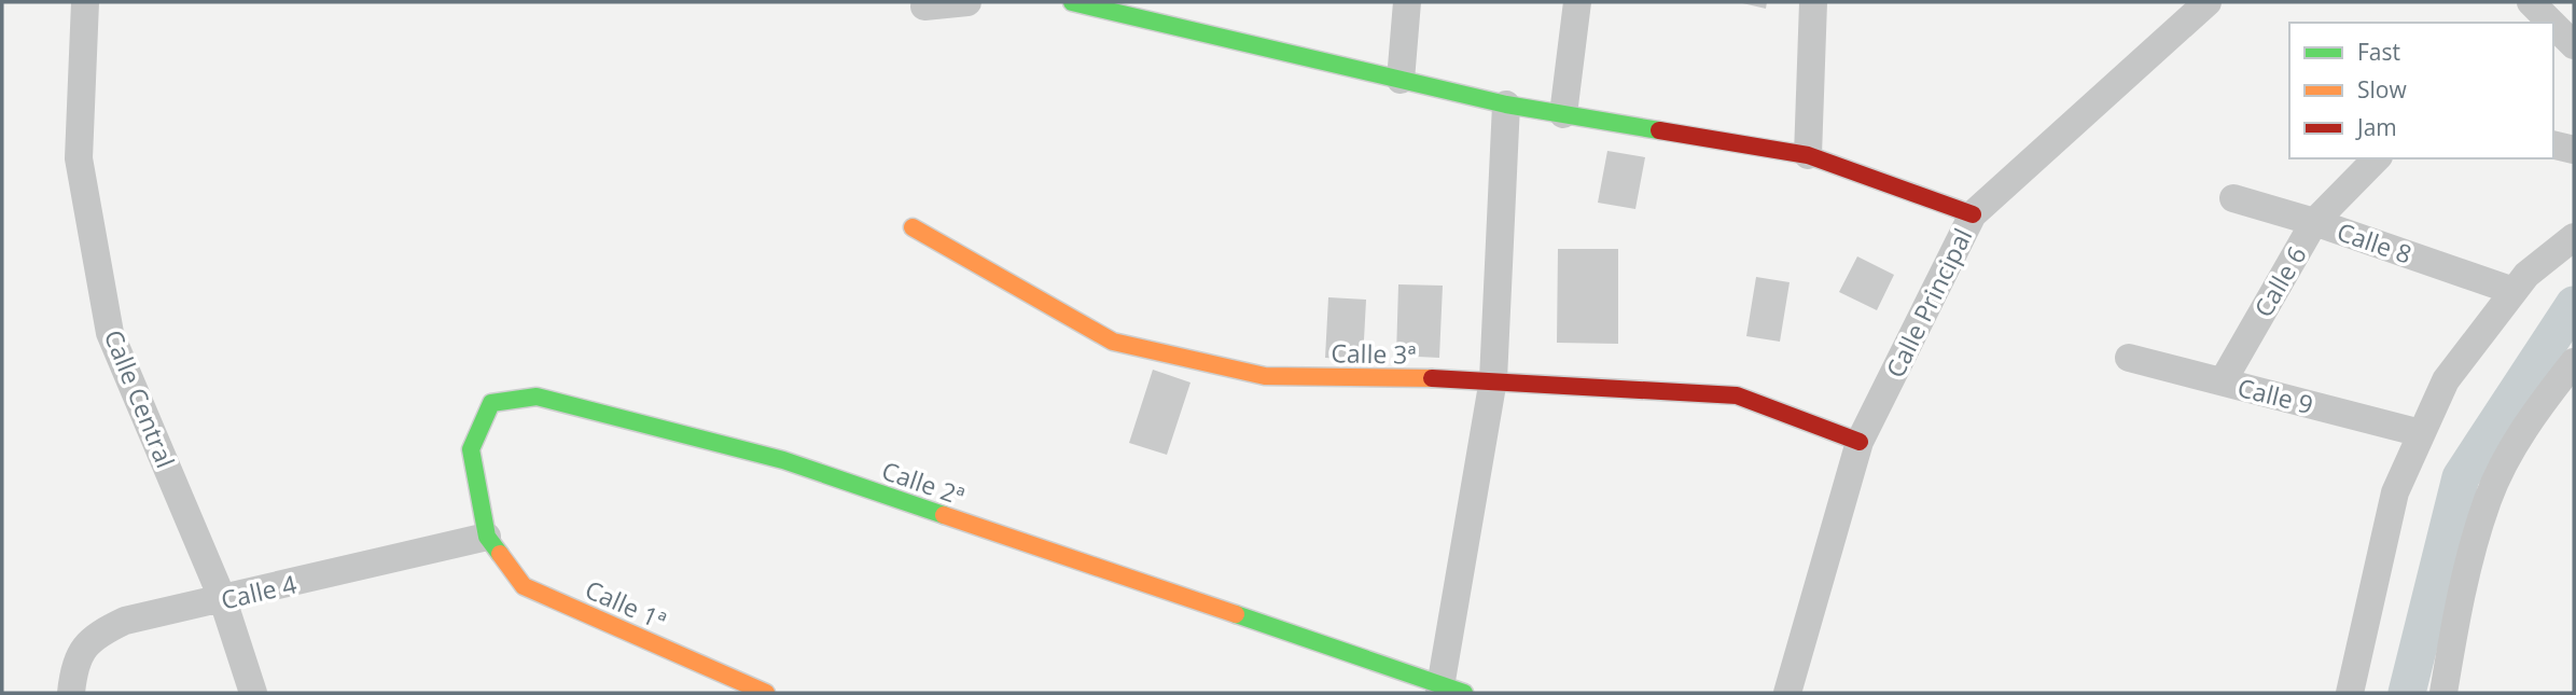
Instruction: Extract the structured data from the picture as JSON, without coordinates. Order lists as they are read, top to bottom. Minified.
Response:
{"streets":{"street":["Calle 8","Calle 6","Calle Principal","Calle 3ª","Calle 9","Calle Central","Calle 2ª","Calle 4","Calle 1ª"]},"crossings":[["Calle 8","Calle 6"],["Calle 6","Calle 9"],["Calle Principal","Calle 3ª"],["Calle Central","Calle 4"],["Calle 2ª","Calle 4"],["Calle 2ª","Calle 1ª"],["Calle 4","Calle 1ª"]],"legend":["Fast","Slow","Jam"]}
